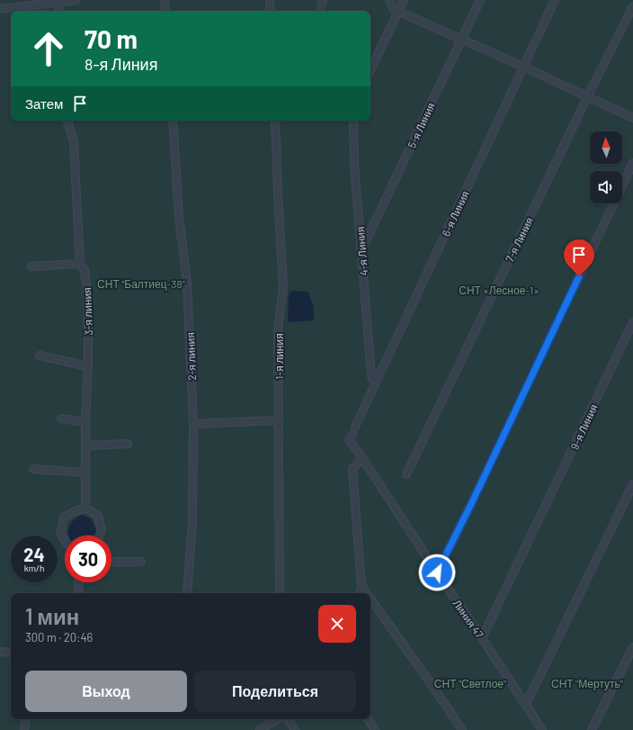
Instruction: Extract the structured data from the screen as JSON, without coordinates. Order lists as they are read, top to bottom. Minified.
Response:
{"streets":{"street":["5-я Линия","6-я Линия","7-я Линия","4-я Линия","3-я линия","2-я линия","1-я линия","9-я Линия","Линия 47"]},"crossings":[["5-я Линия","4-я Линия"],["6-я Линия","4-я Линия"],["6-я Линия","Линия 47"],["9-я Линия","Линия 47"]],"parks":["СНТ \"Балтиец-38\"","СНТ «Лесное-1»","СНТ \"Светлое\"","СНТ \"Мертуть\""],"north":"top","page":{"turn":["70 m","8-я Линия"],"then":"Затем","speed":"24 km/h","limit":"30","heading":["1 мин","300 m · 20:46"],"buttons":["Выход","Поделиться"]}}
